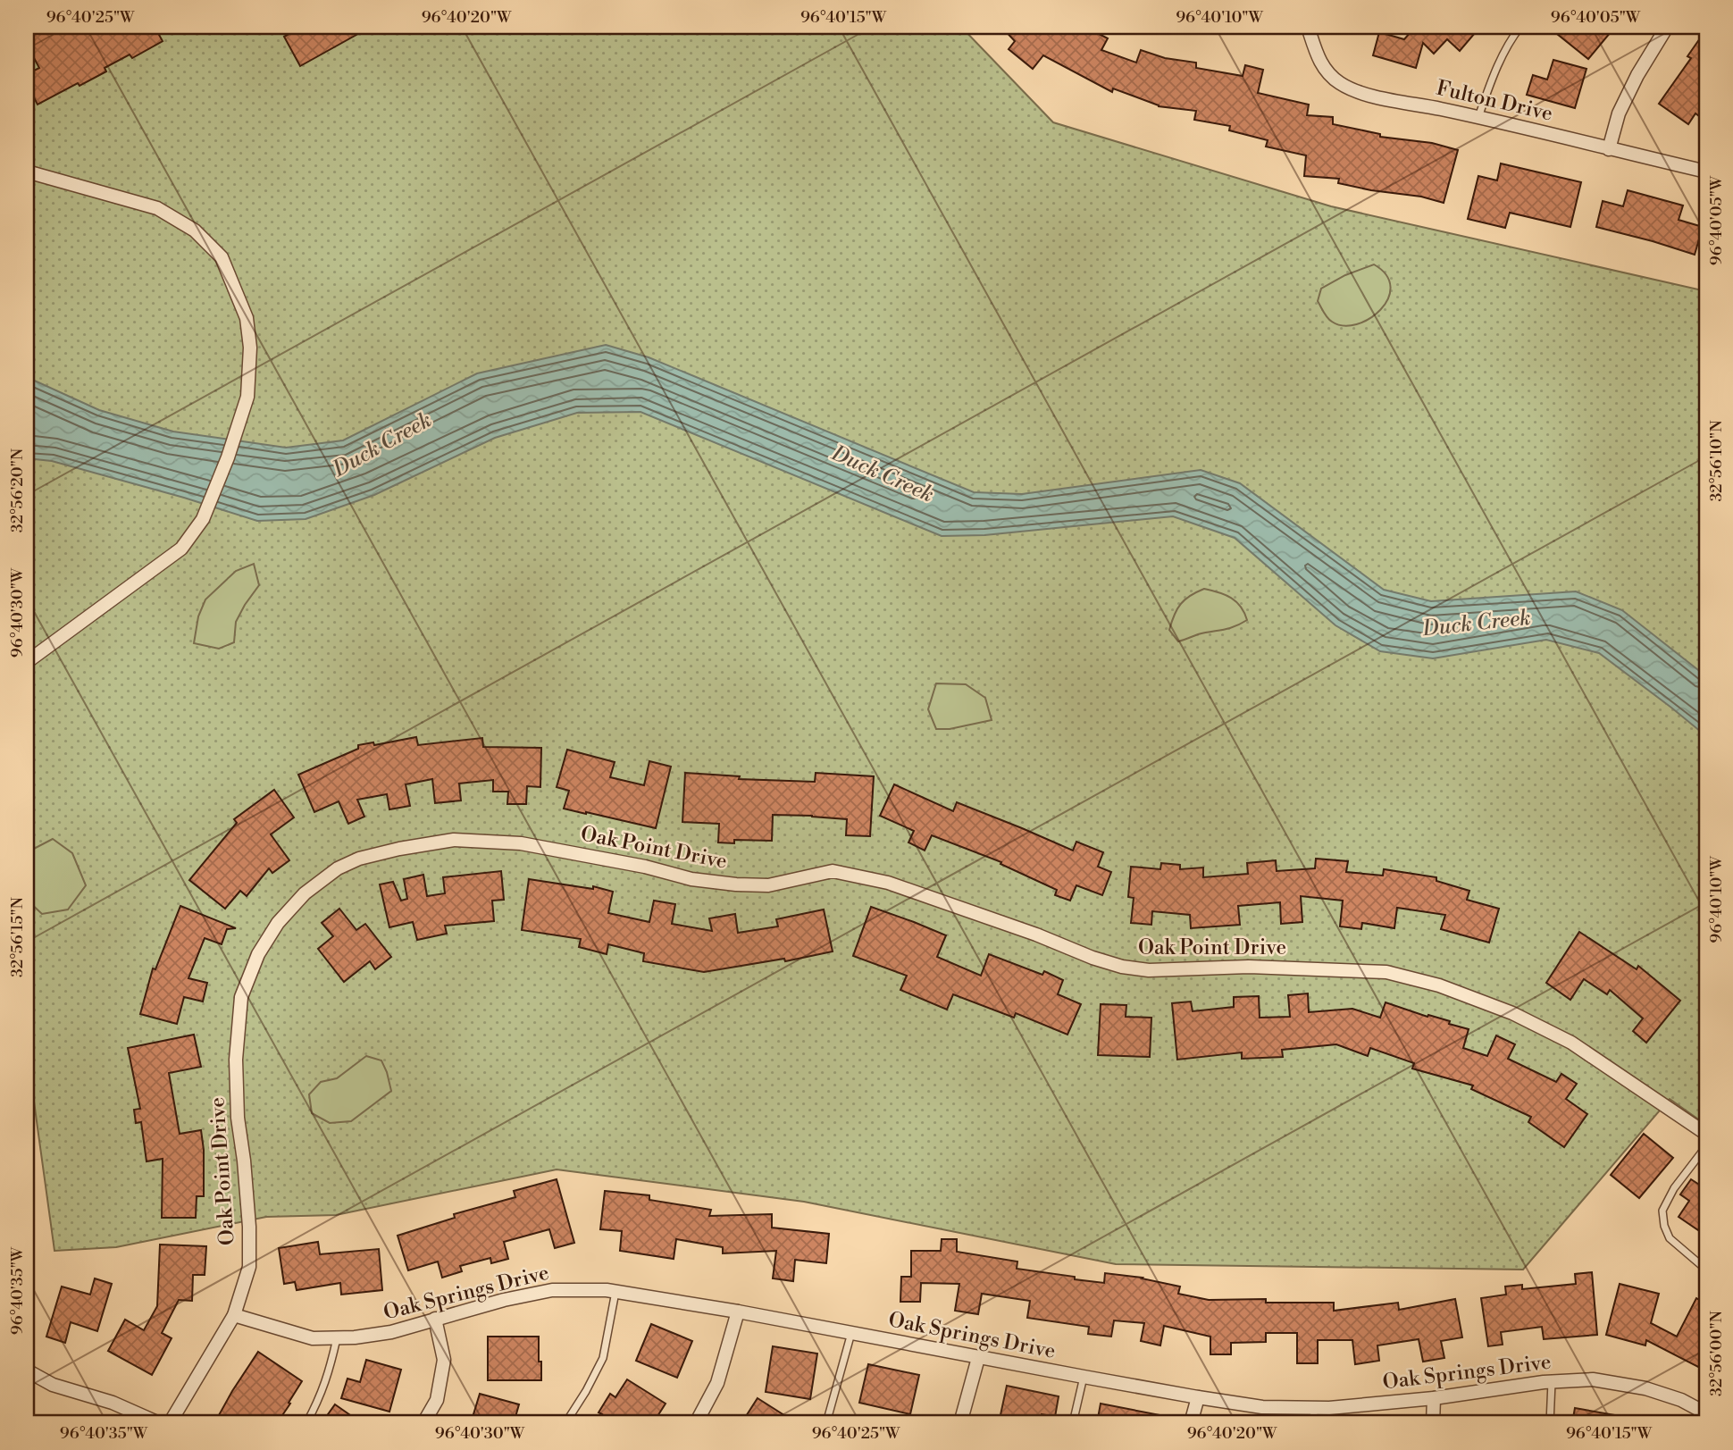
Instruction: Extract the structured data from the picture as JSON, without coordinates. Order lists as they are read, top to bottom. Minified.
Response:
{"streets":{"street":["Fulton Drive","Oak Point Drive","Oak Springs Drive"]},"crossings":[["Oak Point Drive","Oak Springs Drive"]],"water":["Duck Creek"],"coordinates":["96°40'25\"W","96°40'20\"W","96°40'15\"W","96°40'10\"W","96°40'05\"W","32°56'10\"N","32°56'20\"N","96°40'30\"W","32°56'15\"N","96°40'35\"W","32°56'00\"N"]}
